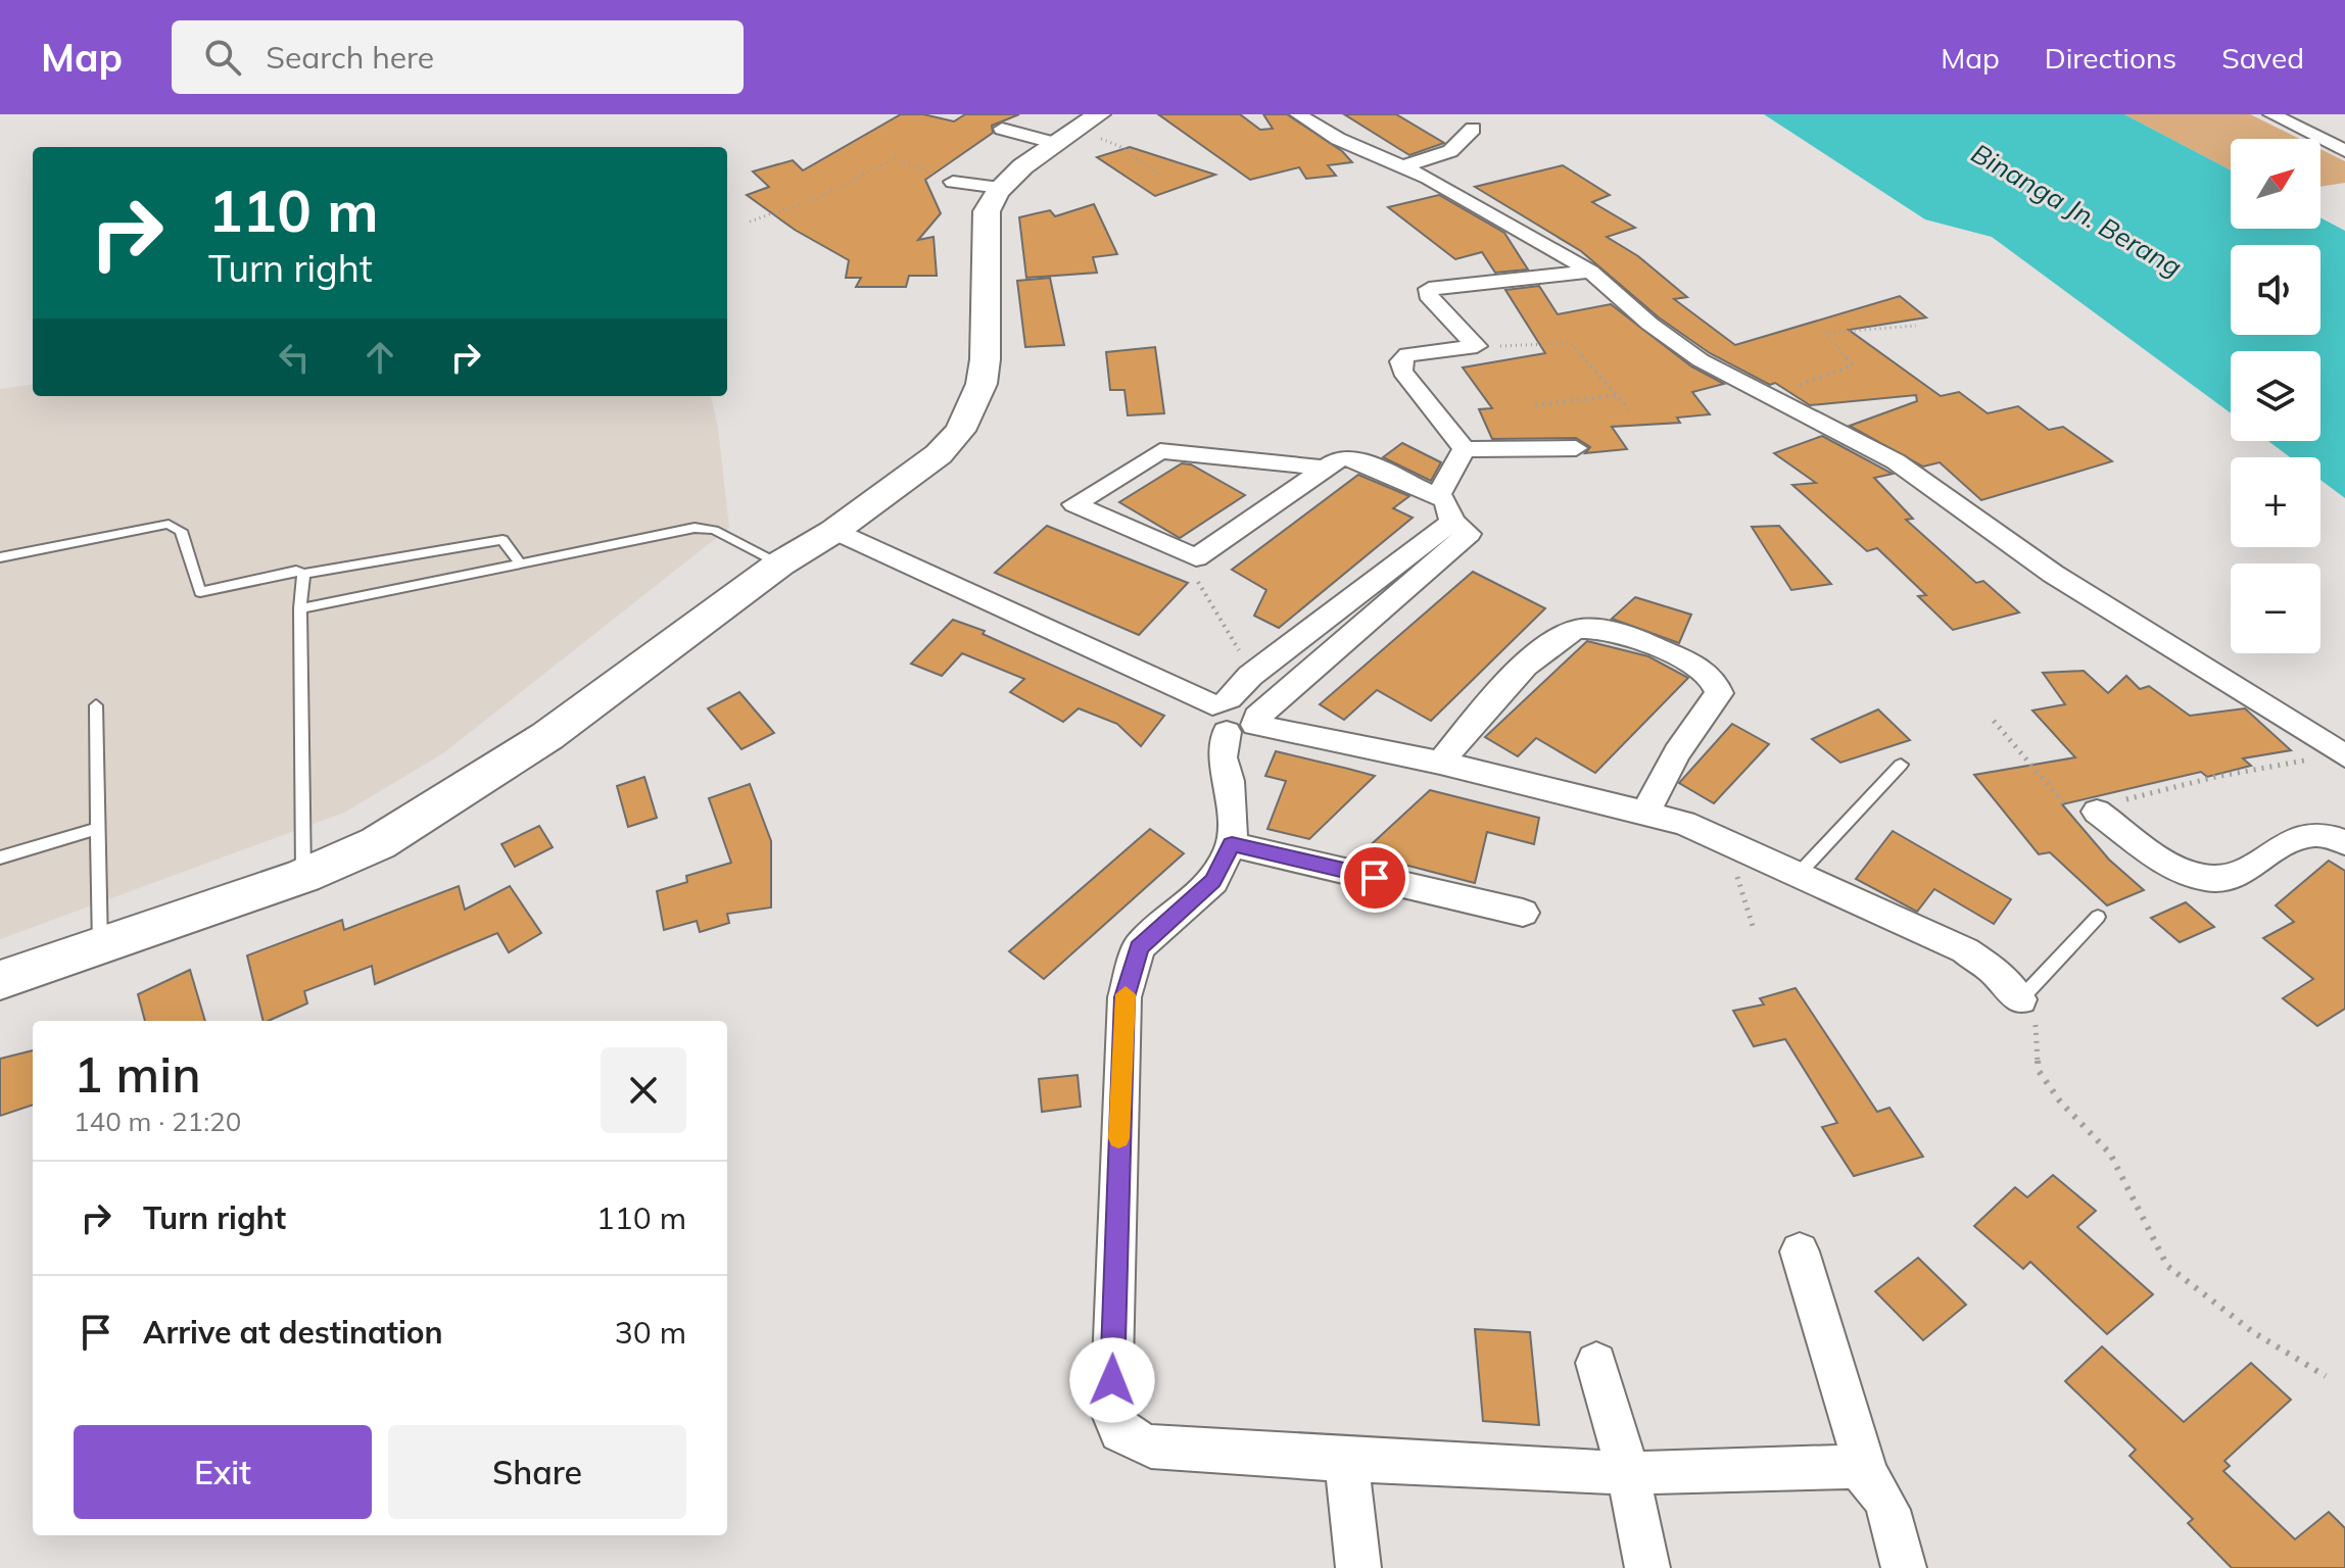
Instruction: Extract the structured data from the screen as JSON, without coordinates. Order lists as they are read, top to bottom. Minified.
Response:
{"water":["Binanga Jn. Berang"],"north":"top right","page":{"header":"Map","search":"Search here","nav":["Map","Directions","Saved"],"map_buttons":["+","−"],"turn":["110 m","Turn right"],"heading":["1 min","140 m · 21:20"],"list":[{"name":"Turn right","value":"110 m"},{"name":"Arrive at destination","value":"30 m"}],"buttons":["Exit","Share"]}}
